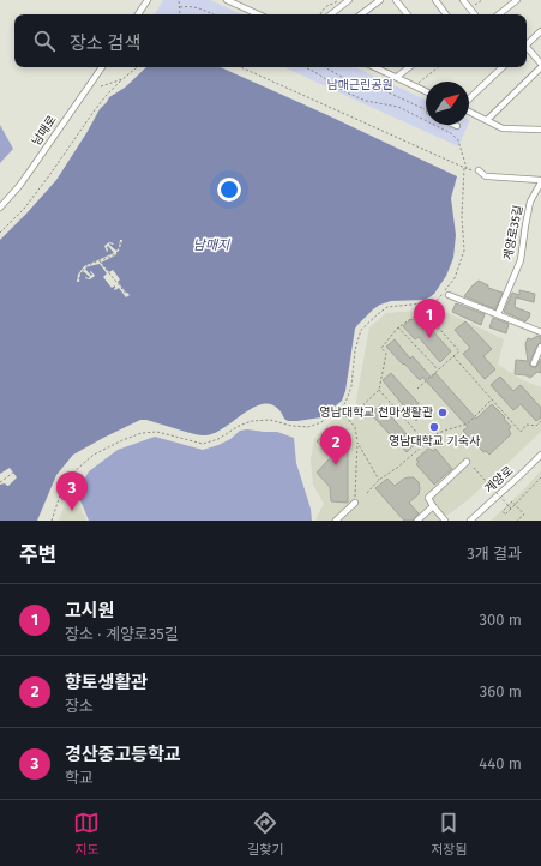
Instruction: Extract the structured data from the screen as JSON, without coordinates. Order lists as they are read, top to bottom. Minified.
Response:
{"streets":{"street":["남매로","계양로35길","계양로"]},"water":["남매지"],"parks":["남매근린공원"],"places":["영남대학교 천마생활관","영남대학교 기숙사"],"north":"top right","page":{"search":"장소 검색","pins":["1","2","3"],"heading":["주변","3개 결과"],"list":[{"mark":"1","name":"고시원","note":"장소 · 계양로35길","value":"300 m"},{"mark":"2","name":"향토생활관","note":"장소","value":"360 m"},{"mark":"3","name":"경산중고등학교","note":"학교","value":"440 m"}],"nav":["지도","길찾기","저장됨"]}}
